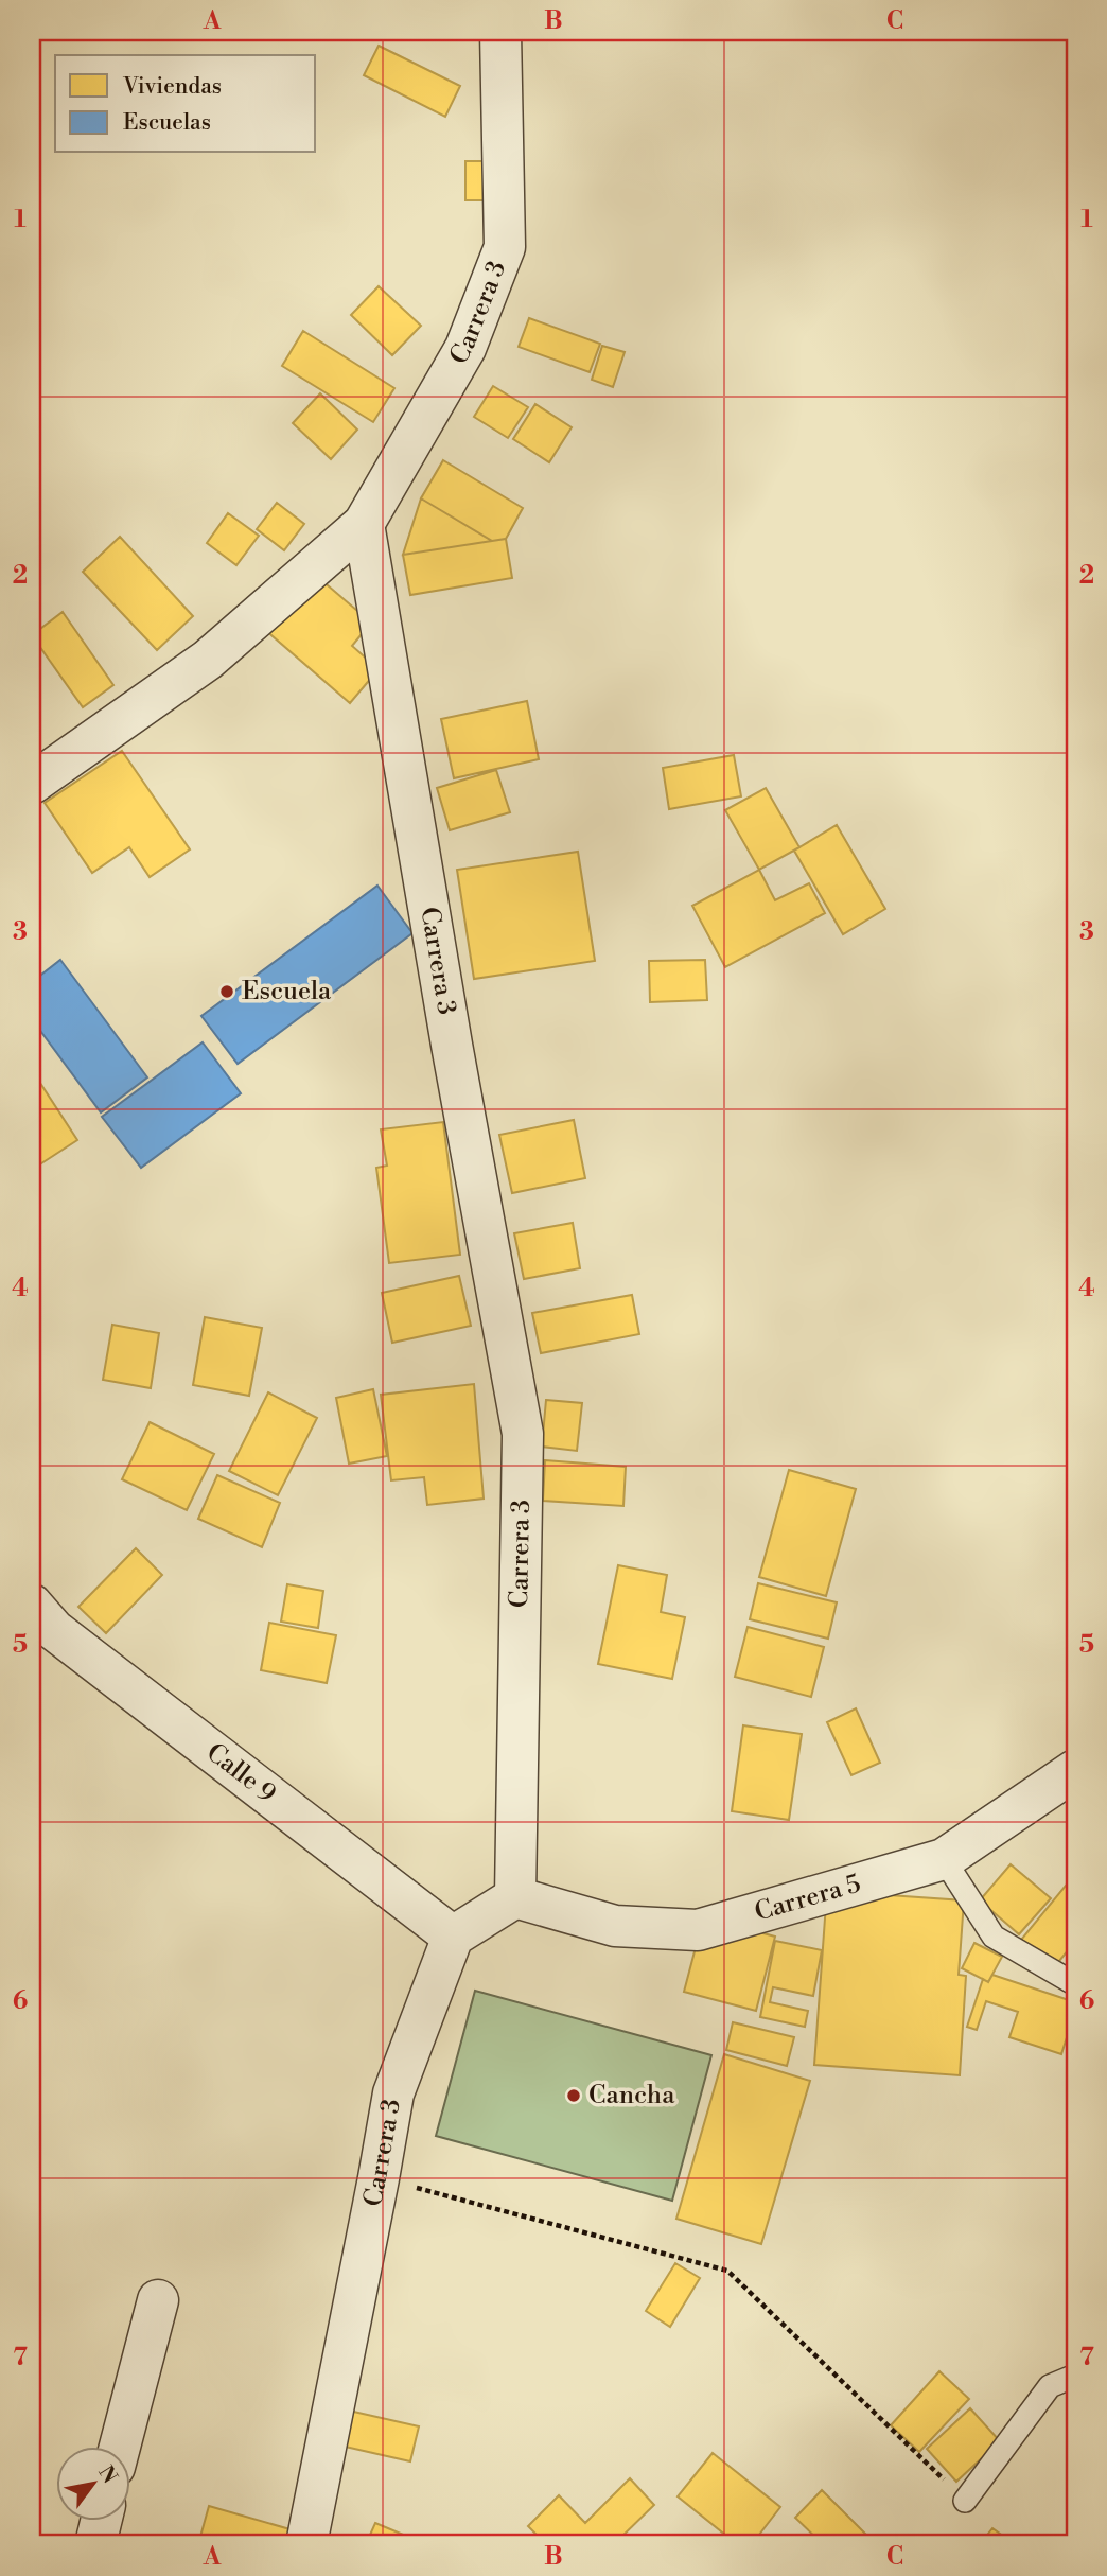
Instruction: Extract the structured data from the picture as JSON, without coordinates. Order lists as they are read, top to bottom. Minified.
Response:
{"streets":{"street":["Carrera 3","Calle 9","Carrera 5"]},"crossings":[["Carrera 3","Calle 9"],["Carrera 3","Carrera 5"]],"places":["Escuela","Cancha"],"legend":["Viviendas","Escuelas"],"north":"top right","grid":{"columns":["A","B","C"],"rows":["1","2","3","4","5","6","7"]}}
